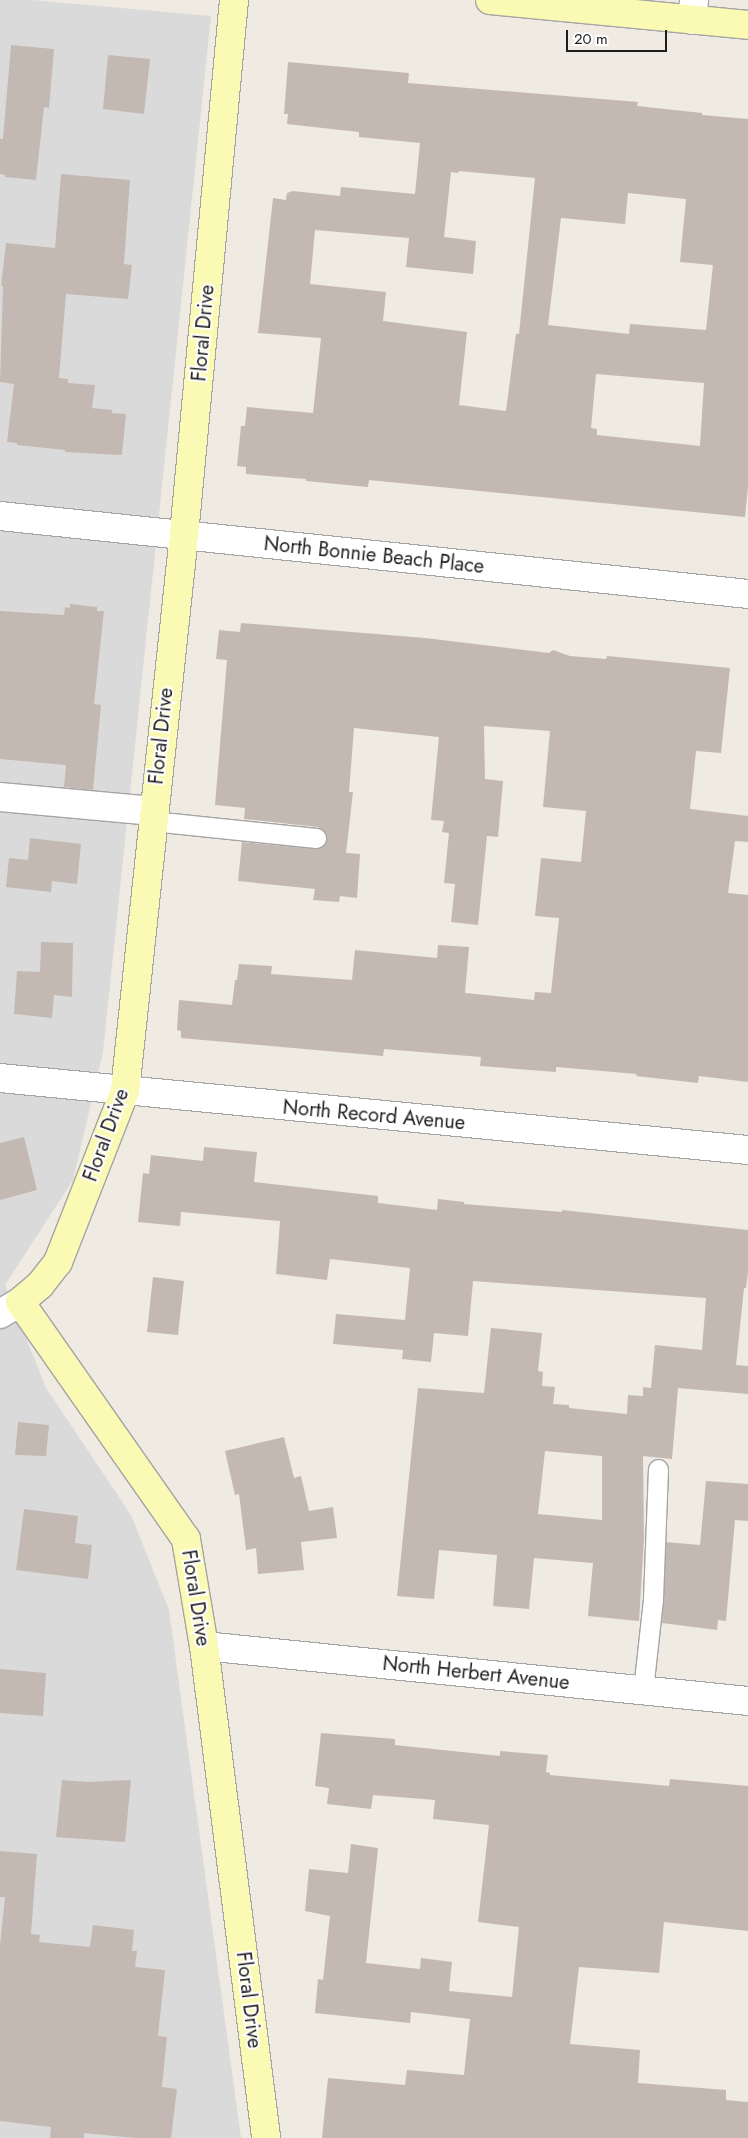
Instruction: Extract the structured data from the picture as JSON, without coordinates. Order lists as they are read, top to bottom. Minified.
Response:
{"streets":{"street":["Floral Drive","North Bonnie Beach Place","North Record Avenue","North Herbert Avenue"]},"crossings":[["Floral Drive","North Bonnie Beach Place"],["Floral Drive","North Record Avenue"],["Floral Drive","North Herbert Avenue"]],"scale_bar":"20 m"}
